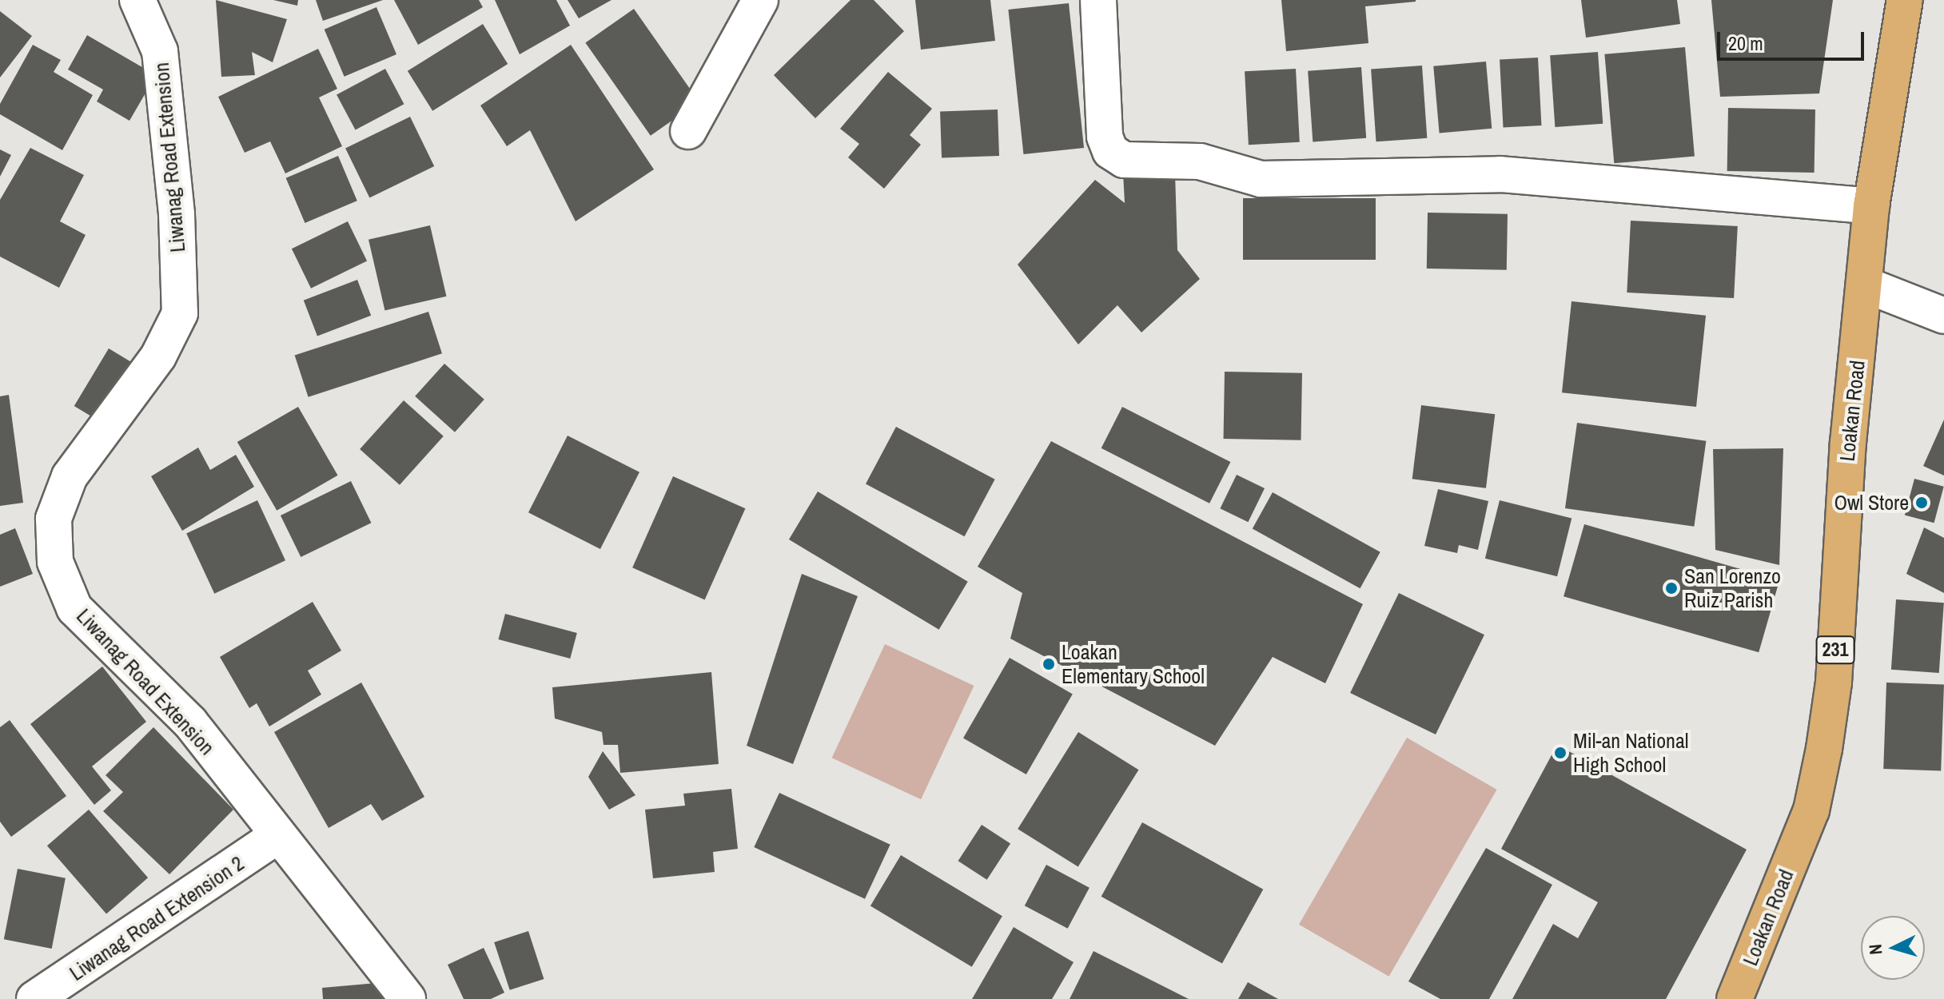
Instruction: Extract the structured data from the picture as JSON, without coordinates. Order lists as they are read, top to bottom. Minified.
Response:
{"streets":{"main road":["Loakan Road","231"],"street":["Liwanag Road Extension","Liwanag Road Extension 2"]},"crossings":[["Liwanag Road Extension","Liwanag Road Extension 2"]],"places":["Owl Store","San Lorenzo Ruiz Parish","Loakan Elementary School","Mil-an National High School"],"scale_bar":"20 m","north":"left"}
